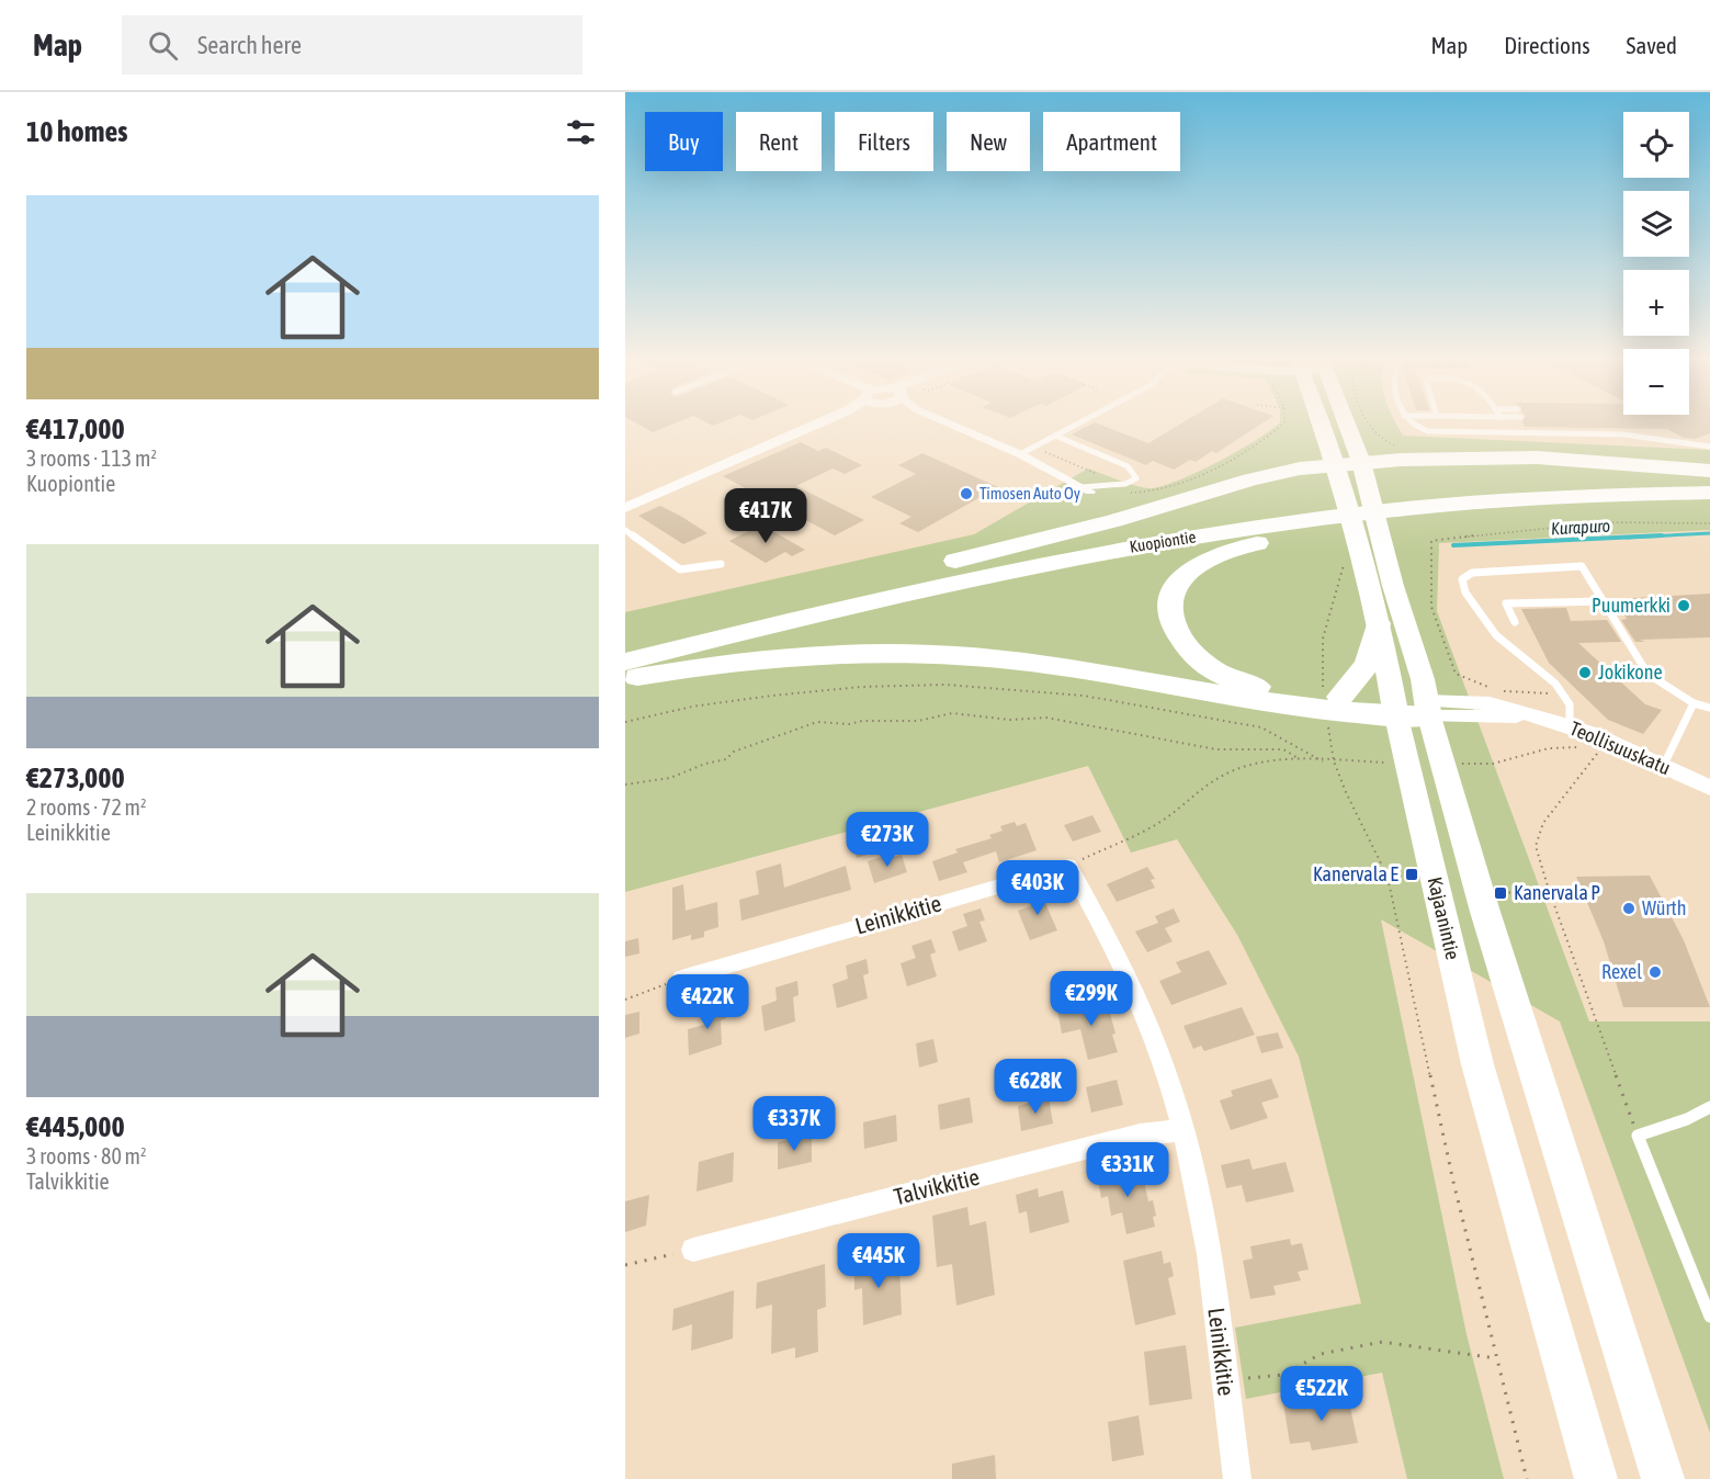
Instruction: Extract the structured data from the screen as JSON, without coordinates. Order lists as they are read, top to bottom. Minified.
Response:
{"streets":{"highway":["Kuopiontie","Kajaanintie"],"street":["Teollisuuskatu","Leinikkitie","Talvikkitie"]},"crossings":[["Teollisuuskatu","Kajaanintie"],["Leinikkitie","Talvikkitie"]],"water":["Kurapuro"],"places":{"other":["Timosen Auto Oy","Puumerkki","Jokikone","Würth","Rexel"],"transit":["Kanervala E","Kanervala P"]},"page":{"header":"Map","search":"Search here","nav":["Map","Directions","Saved"],"heading":"10 homes","map_buttons":["+","−"],"chip":["Buy","Rent","Filters","New","Apartment"],"list":[{"name":"€417,000","note":"3 rooms · 113 m² · Kuopiontie"},{"name":"€273,000","note":"2 rooms · 72 m² · Leinikkitie"},{"name":"€445,000","note":"3 rooms · 80 m² · Talvikkitie"}],"price":["€417K","€273K","€403K","€299K","€422K","€628K","€337K","€331K","€445K","€522K"]}}
